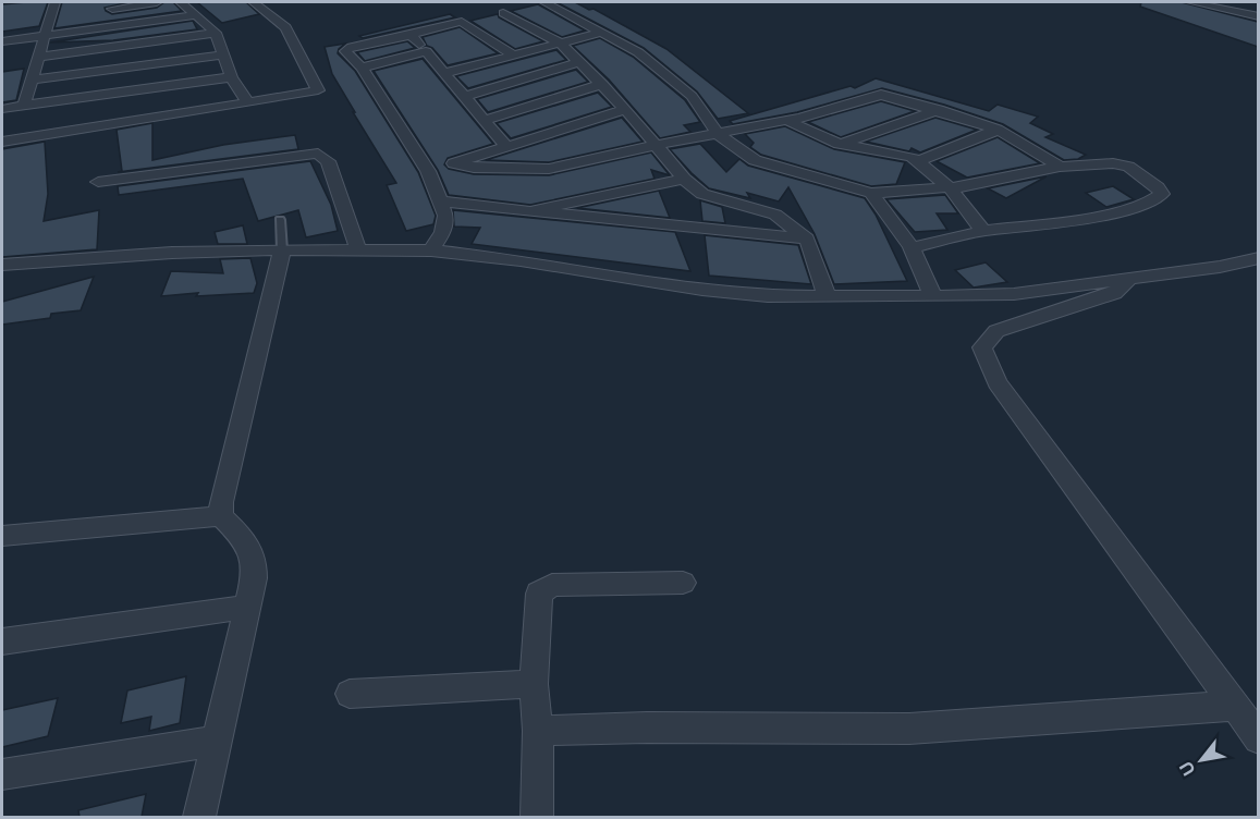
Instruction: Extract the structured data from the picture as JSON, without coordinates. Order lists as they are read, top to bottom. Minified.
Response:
{"north":"bottom left"}
